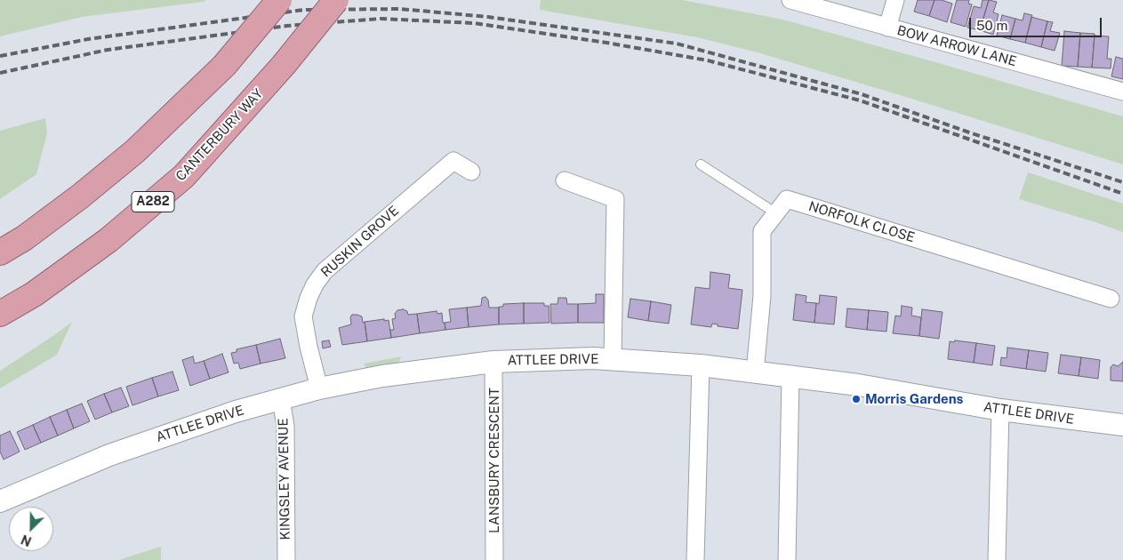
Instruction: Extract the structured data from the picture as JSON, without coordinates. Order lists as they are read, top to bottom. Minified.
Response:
{"streets":{"highway":["CANTERBURY WAY","A282"],"street":["BOW ARROW LANE","NORFOLK CLOSE","RUSKIN GROVE","ATTLEE DRIVE","LANSBURY CRESCENT","KINGSLEY AVENUE"]},"crossings":[["NORFOLK CLOSE","ATTLEE DRIVE"],["RUSKIN GROVE","ATTLEE DRIVE"],["ATTLEE DRIVE","LANSBURY CRESCENT"],["ATTLEE DRIVE","KINGSLEY AVENUE"]],"places":["Morris Gardens"],"scale_bar":"50 m","north":"bottom left"}
